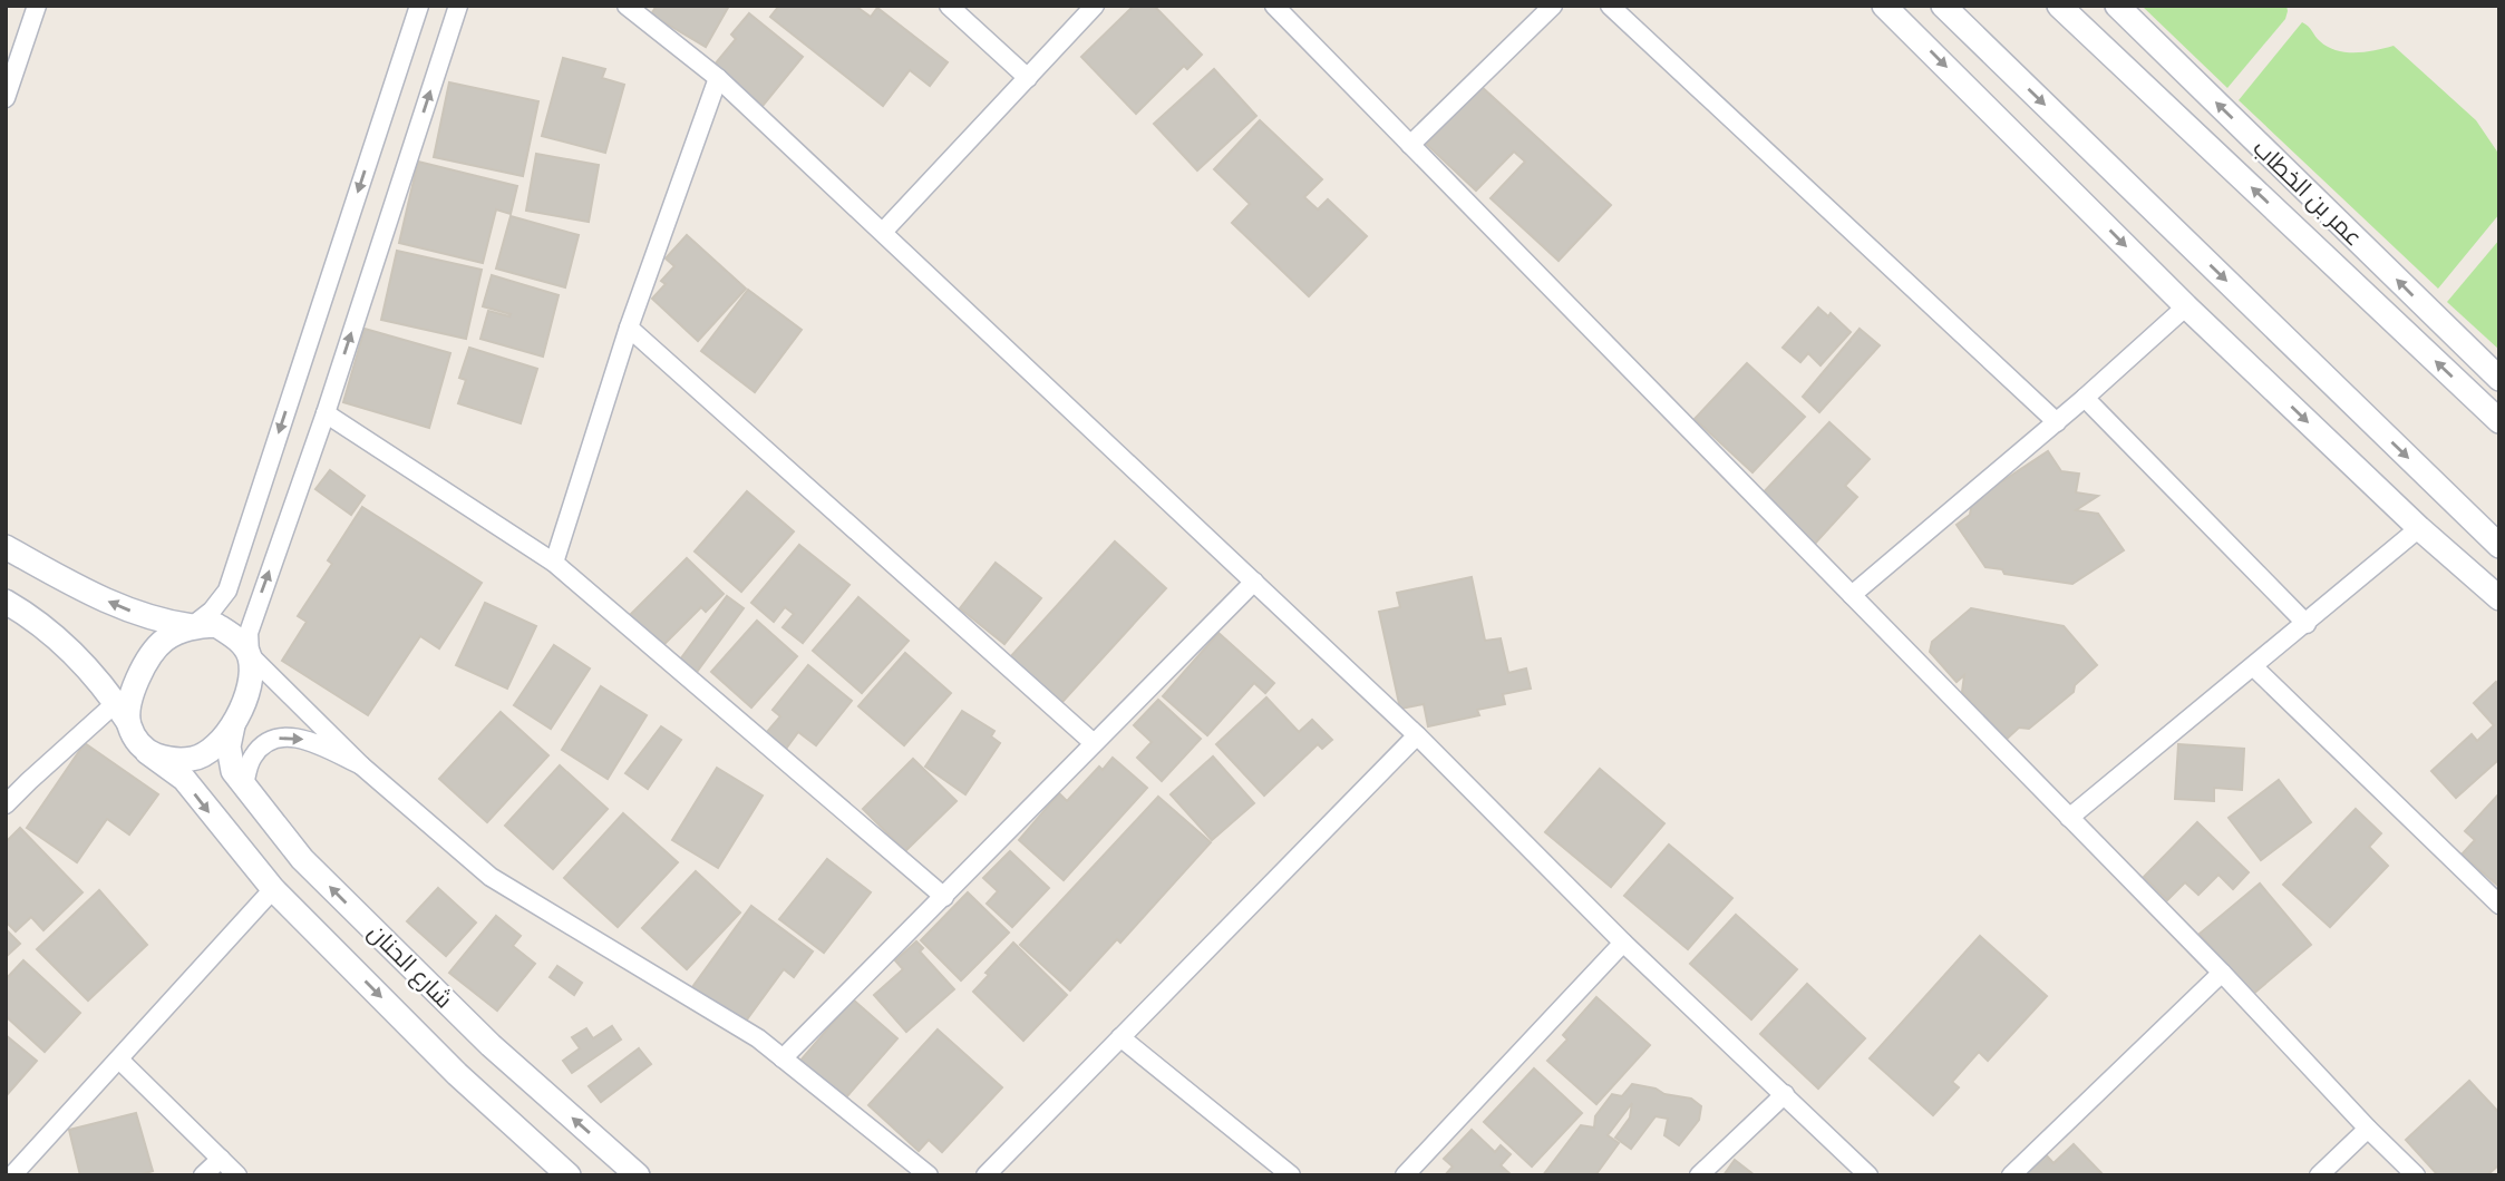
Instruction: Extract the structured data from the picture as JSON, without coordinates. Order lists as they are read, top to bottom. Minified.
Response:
{"streets":{"main road":["عمر بن الخطاب","شارع الحنان"]}}
